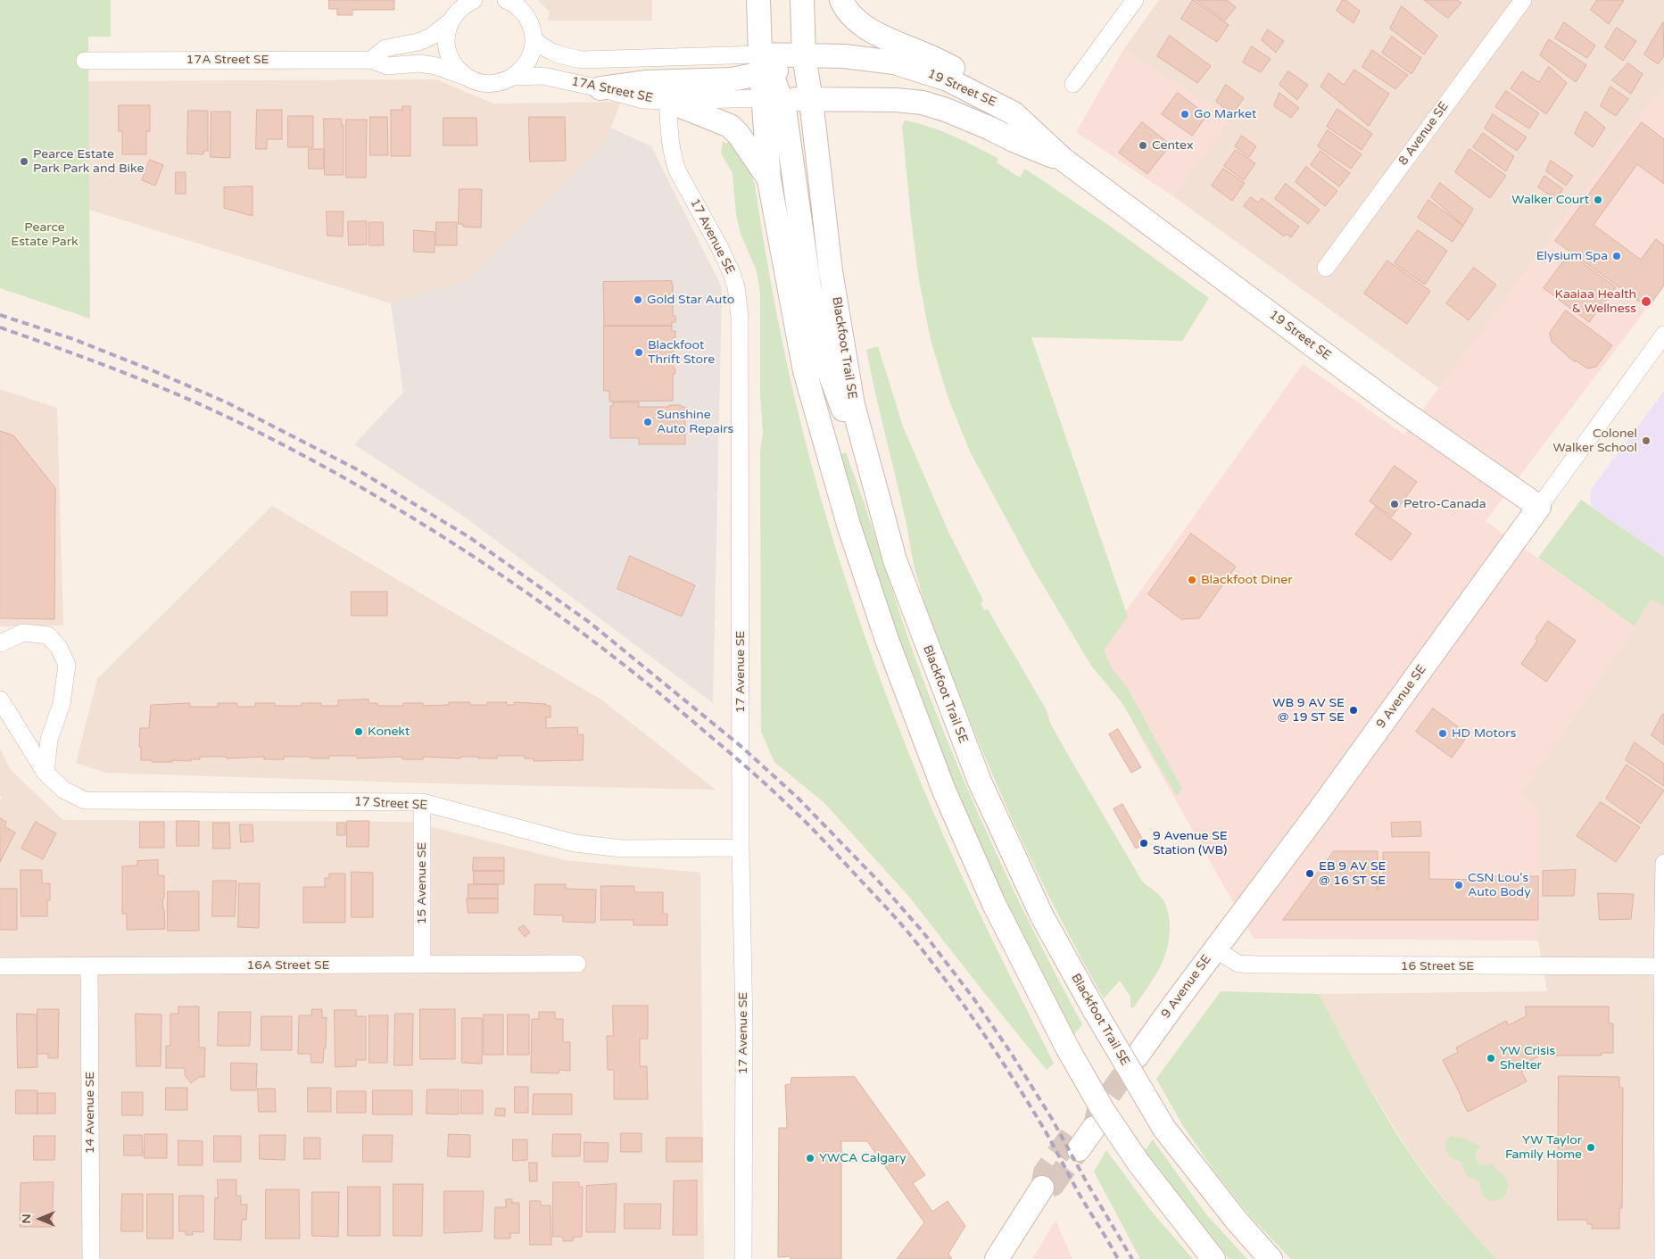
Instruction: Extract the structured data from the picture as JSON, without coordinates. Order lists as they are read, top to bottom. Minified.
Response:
{"streets":{"main road":["19 Street SE","Blackfoot Trail SE","9 Avenue SE"],"street":["17A Street SE","8 Avenue SE","17 Avenue SE","17 Street SE","15 Avenue SE","16A Street SE","16 Street SE","14 Avenue SE"]},"crossings":[["17A Street SE","19 Street SE"],["17A Street SE","17 Avenue SE"],["19 Street SE","Blackfoot Trail SE"],["19 Street SE","9 Avenue SE"],["17 Avenue SE","17 Street SE"],["9 Avenue SE","16 Street SE"],["17 Street SE","15 Avenue SE"],["15 Avenue SE","16A Street SE"],["16A Street SE","14 Avenue SE"]],"parks":["Pearce Estate Park"],"places":["Go Market","Centex","Pearce Estate Park Park and Bike","Walker Court","Elysium Spa","Gold Star Auto","Kaaiaa Health & Wellness","Blackfoot Thrift Store","Sunshine Auto Repairs","Colonel Walker School","Petro-Canada","Blackfoot Diner","WB 9 AV SE @ 19 ST SE","Konekt","HD Motors","9 Avenue SE Station (WB)","EB 9 AV SE @ 16 ST SE","CSN Lou's Auto Body","YW Crisis Shelter","YW Taylor Family Home","YWCA Calgary"],"north":"left"}
